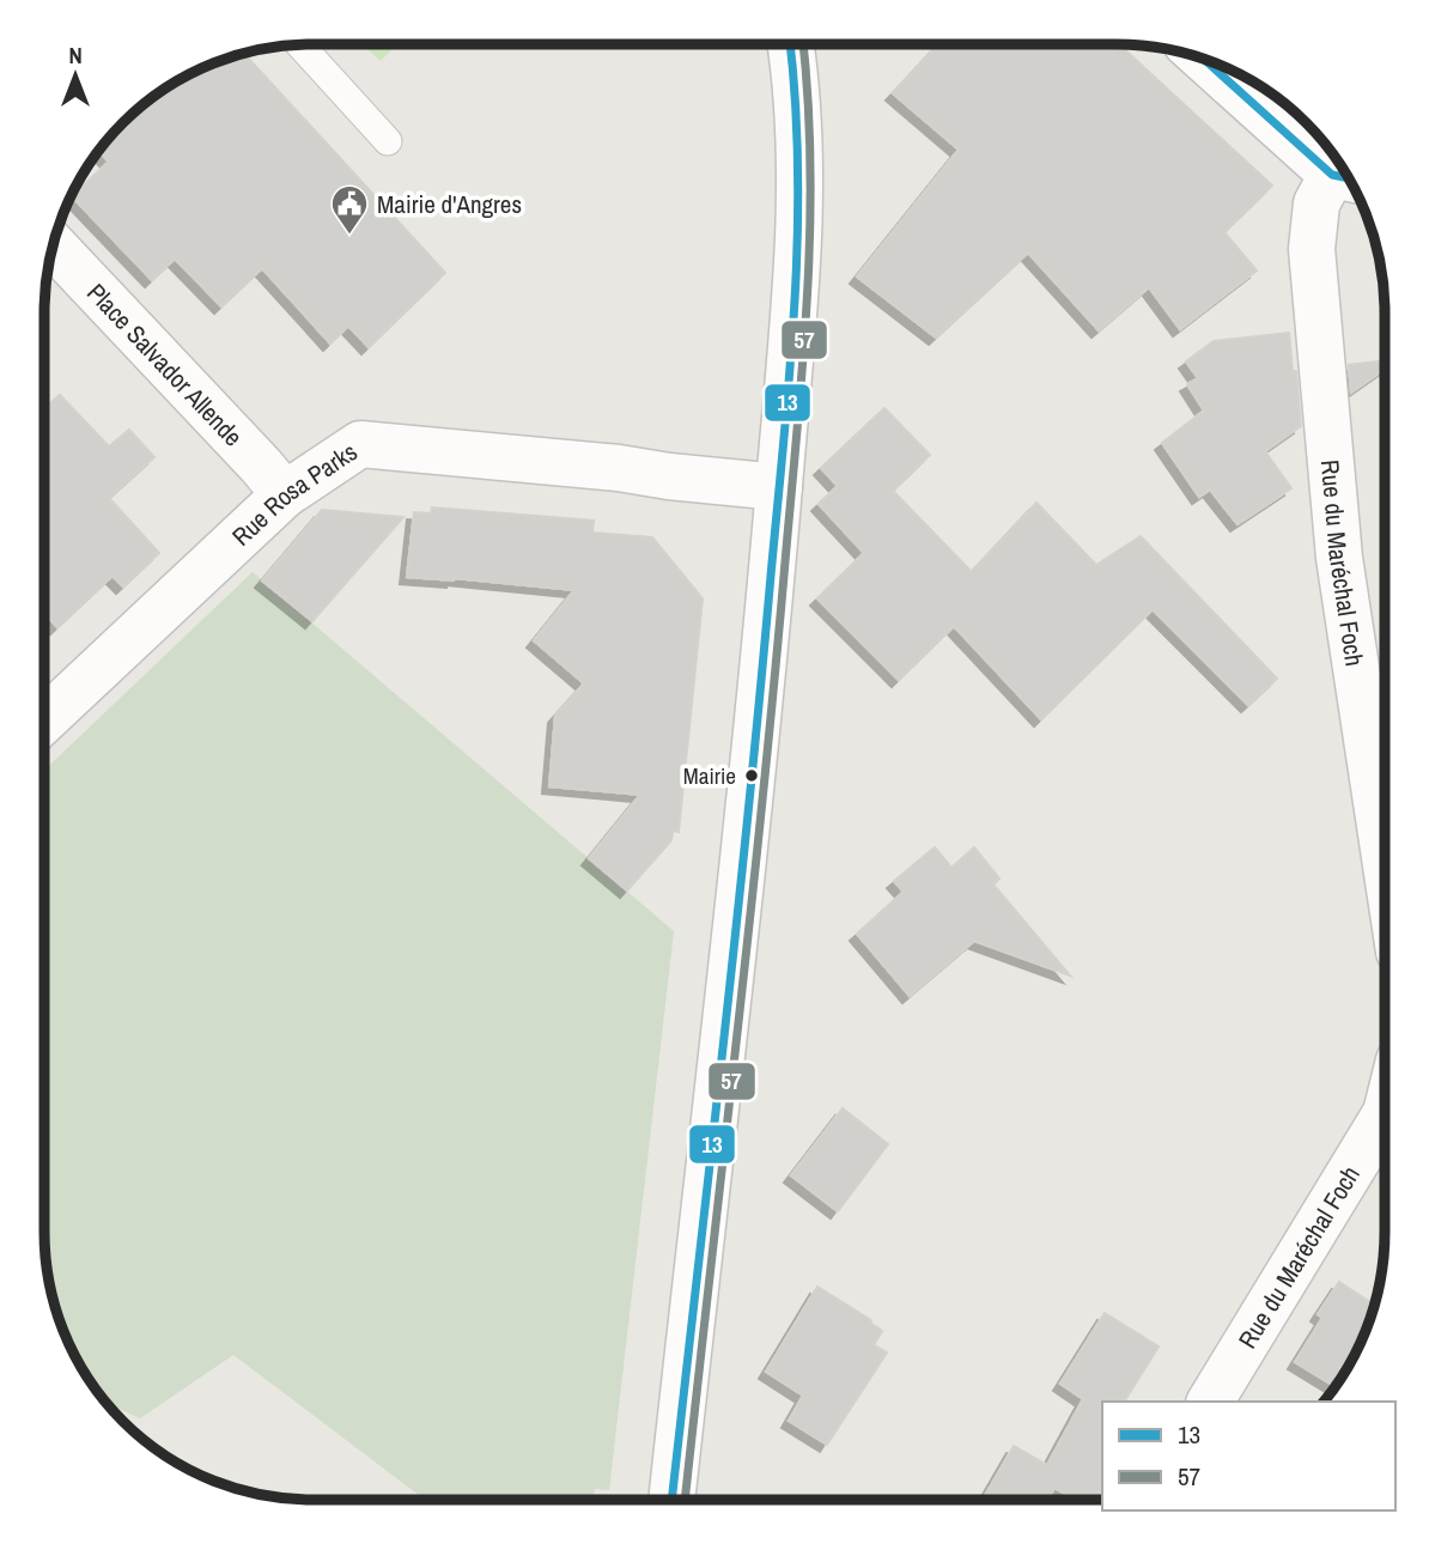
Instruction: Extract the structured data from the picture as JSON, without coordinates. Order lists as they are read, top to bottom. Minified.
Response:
{"streets":{"street":["Place Salvador Allende","Rue Rosa Parks","Rue du Maréchal Foch"]},"crossings":[["Place Salvador Allende","Rue Rosa Parks"]],"places":{"public building":["Mairie d'Angres"],"other":["Mairie"]},"lines":["transit line 13","transit line 57"],"legend":["13","57"],"north":"top"}
